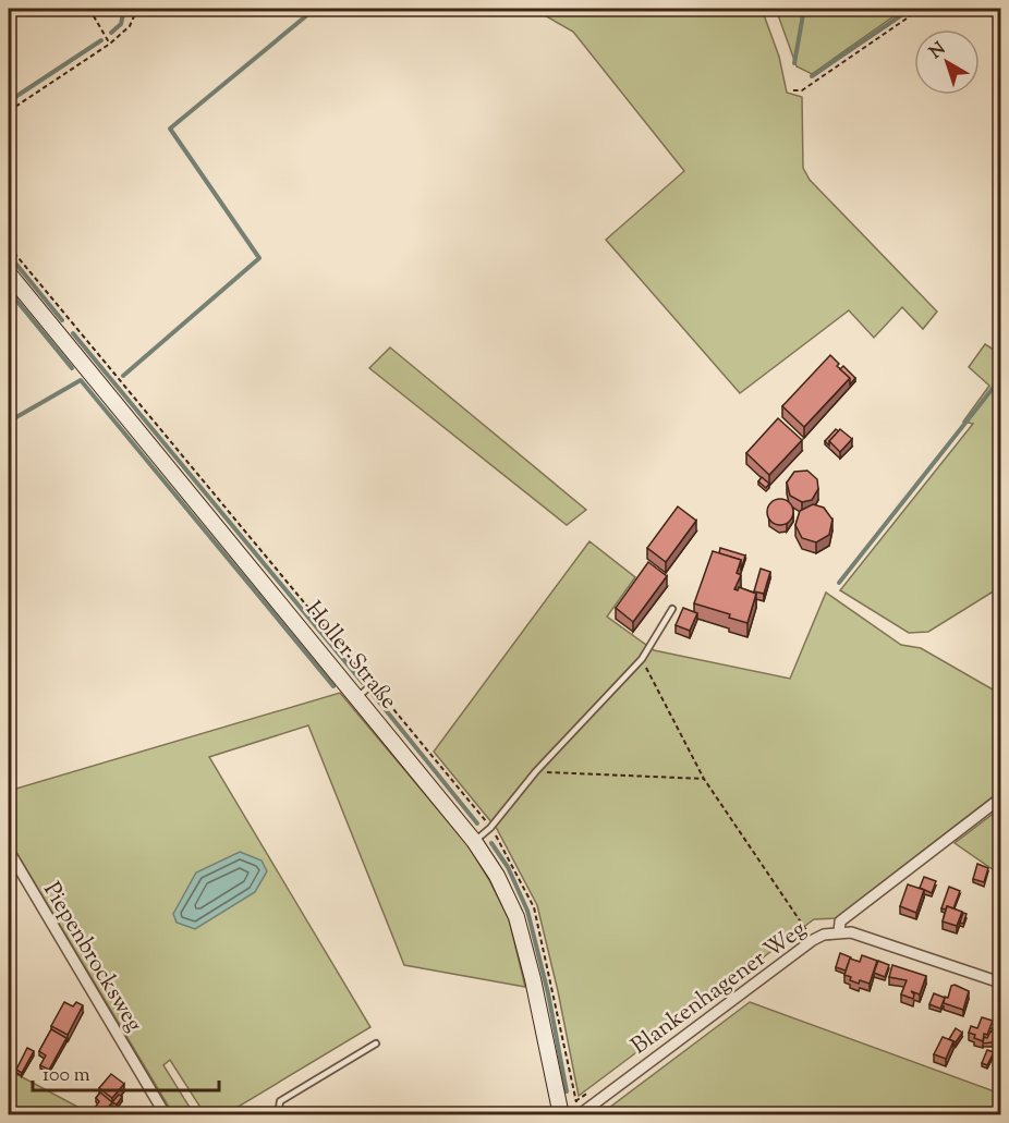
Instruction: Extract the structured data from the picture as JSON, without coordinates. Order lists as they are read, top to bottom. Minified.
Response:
{"streets":{"street":["Holler Straße","Piepenbrocksweg","Blankenhagener Weg"]},"scale_bar":"100 m","north":"top left"}
